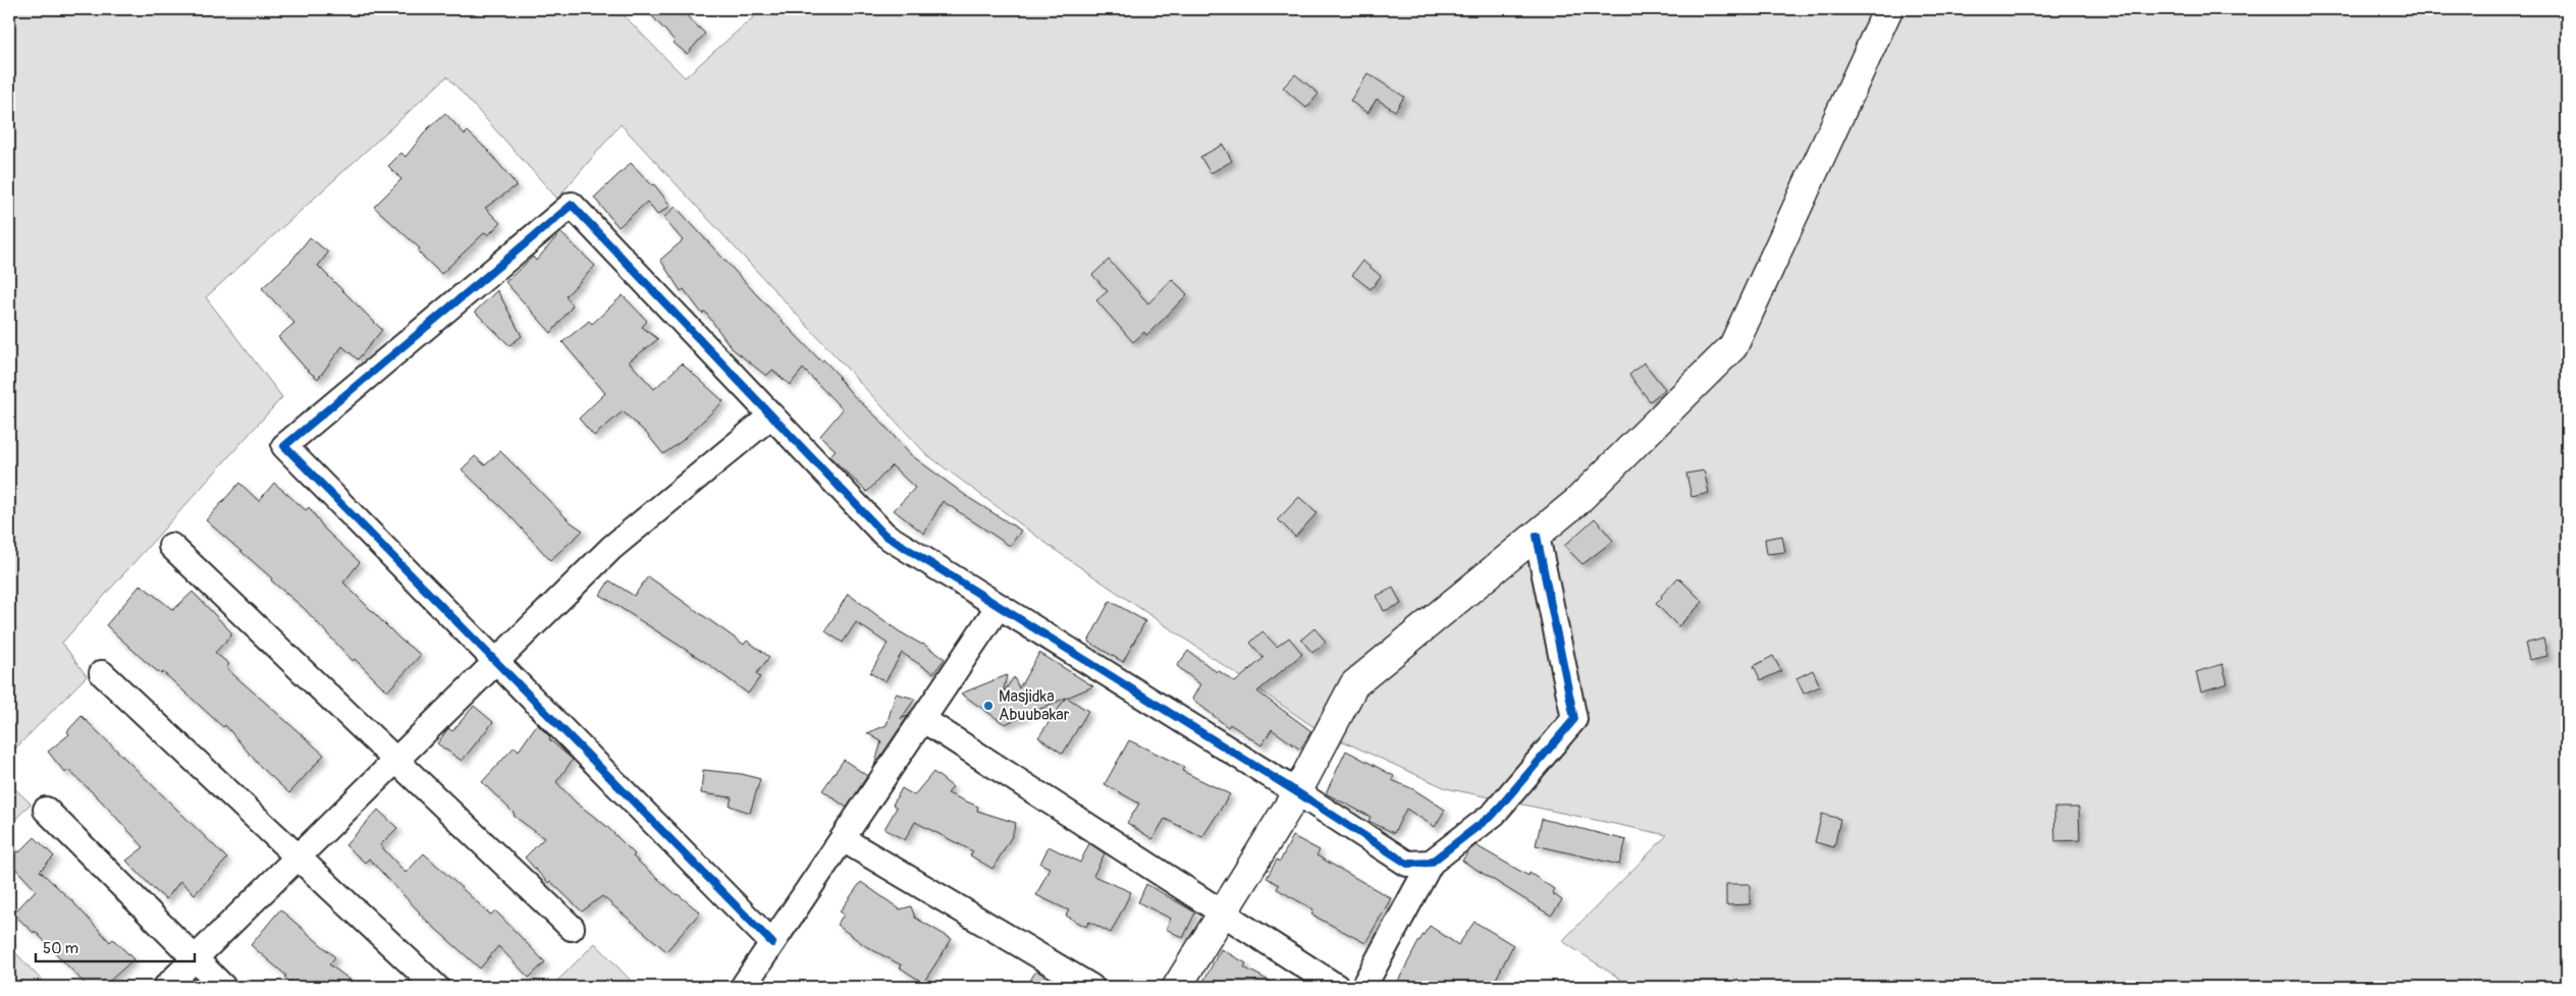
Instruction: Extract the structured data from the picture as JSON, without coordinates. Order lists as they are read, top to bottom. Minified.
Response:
{"places":["Masjidka Abuubakar"],"scale_bar":"50 m"}
